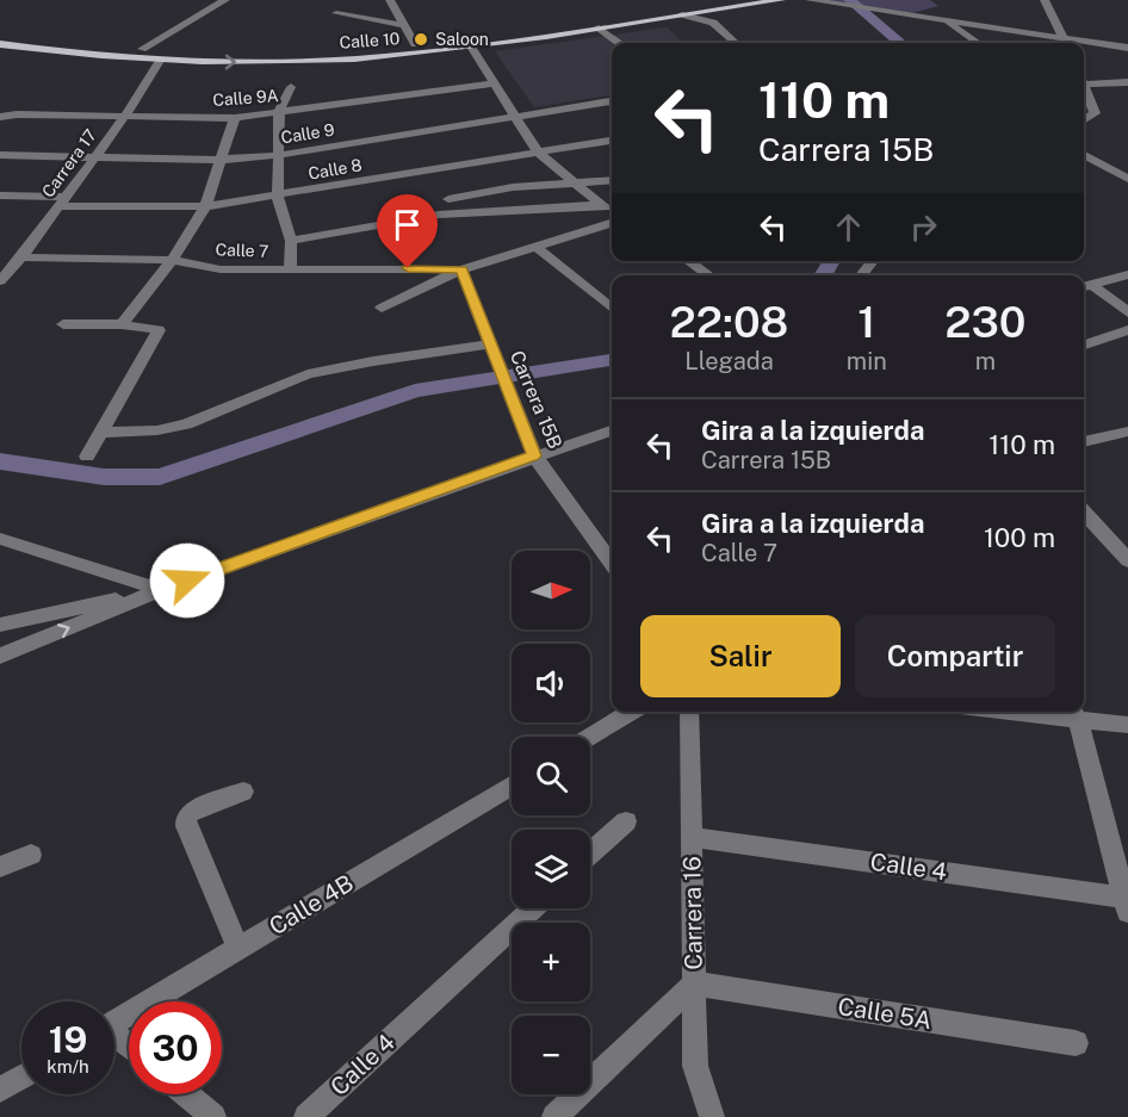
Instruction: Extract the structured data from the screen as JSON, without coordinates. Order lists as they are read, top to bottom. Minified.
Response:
{"streets":{"main road":["Calle 10"],"street":["Calle 9A","Calle 9","Carrera 17","Calle 8","Calle 7","Carrera 15B","Calle 4","Calle 4B","Carrera 16","Calle 5A"]},"crossings":[["Calle 10","Carrera 17"],["Calle 9A","Carrera 17"],["Calle 9","Carrera 17"],["Carrera 17","Calle 8"],["Carrera 17","Calle 7"],["Calle 7","Carrera 15B"],["Calle 4","Carrera 16"],["Carrera 16","Calle 5A"]],"places":["Saloon"],"north":"right","page":{"turn":["110 m","Carrera 15B"],"eta":["22:08","Llegada","1","min","230","m"],"list":[{"name":"Gira a la izquierda","note":"Carrera 15B","value":"110 m"},{"name":"Gira a la izquierda","note":"Calle 7","value":"100 m"}],"map_buttons":["+","−"],"buttons":["Salir","Compartir"],"speed":"19 km/h","limit":"30"}}
